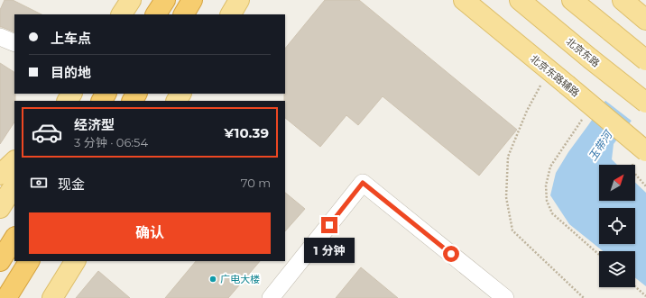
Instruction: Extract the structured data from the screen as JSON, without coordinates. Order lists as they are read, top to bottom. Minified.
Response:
{"streets":{"main road":["北京东路","北京东路辅路"]},"water":["玉带河"],"places":["广电大楼"],"north":"top right","page":{"banner":["上车点","目的地"],"list":[{"name":"经济型","note":"3 分钟 · 06:54","value":"¥10.39"}],"pay":["现金","70 m"],"buttons":"确认","bubble":"1 分钟"}}
